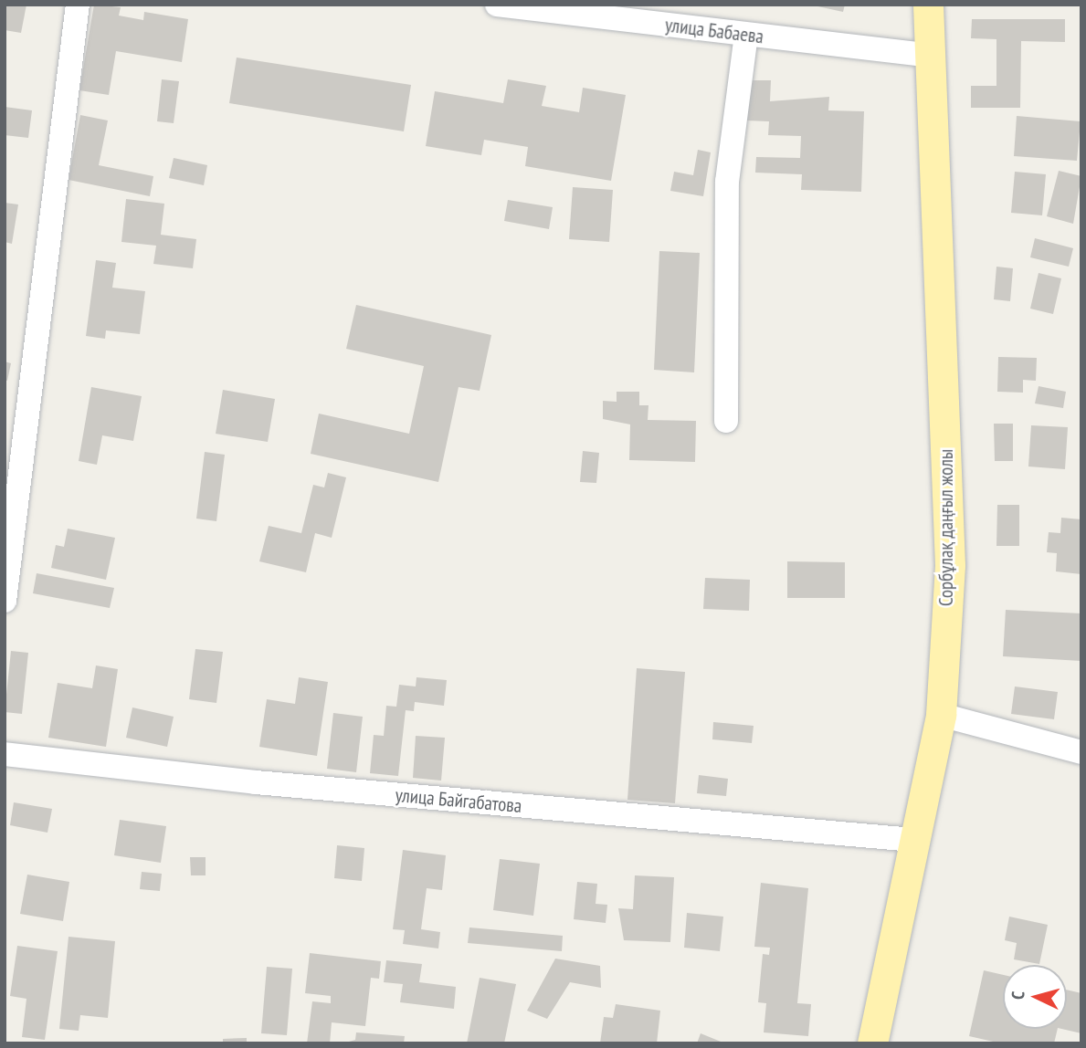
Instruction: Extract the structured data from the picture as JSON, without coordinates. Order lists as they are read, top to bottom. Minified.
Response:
{"streets":{"main road":["Сорбұлақ даңғыл жолы"],"street":["улица Бабаева","улица Байгабатова"]},"crossings":[["улица Бабаева","Сорбұлақ даңғыл жолы"],["Сорбұлақ даңғыл жолы","улица Байгабатова"]],"north":"left"}
